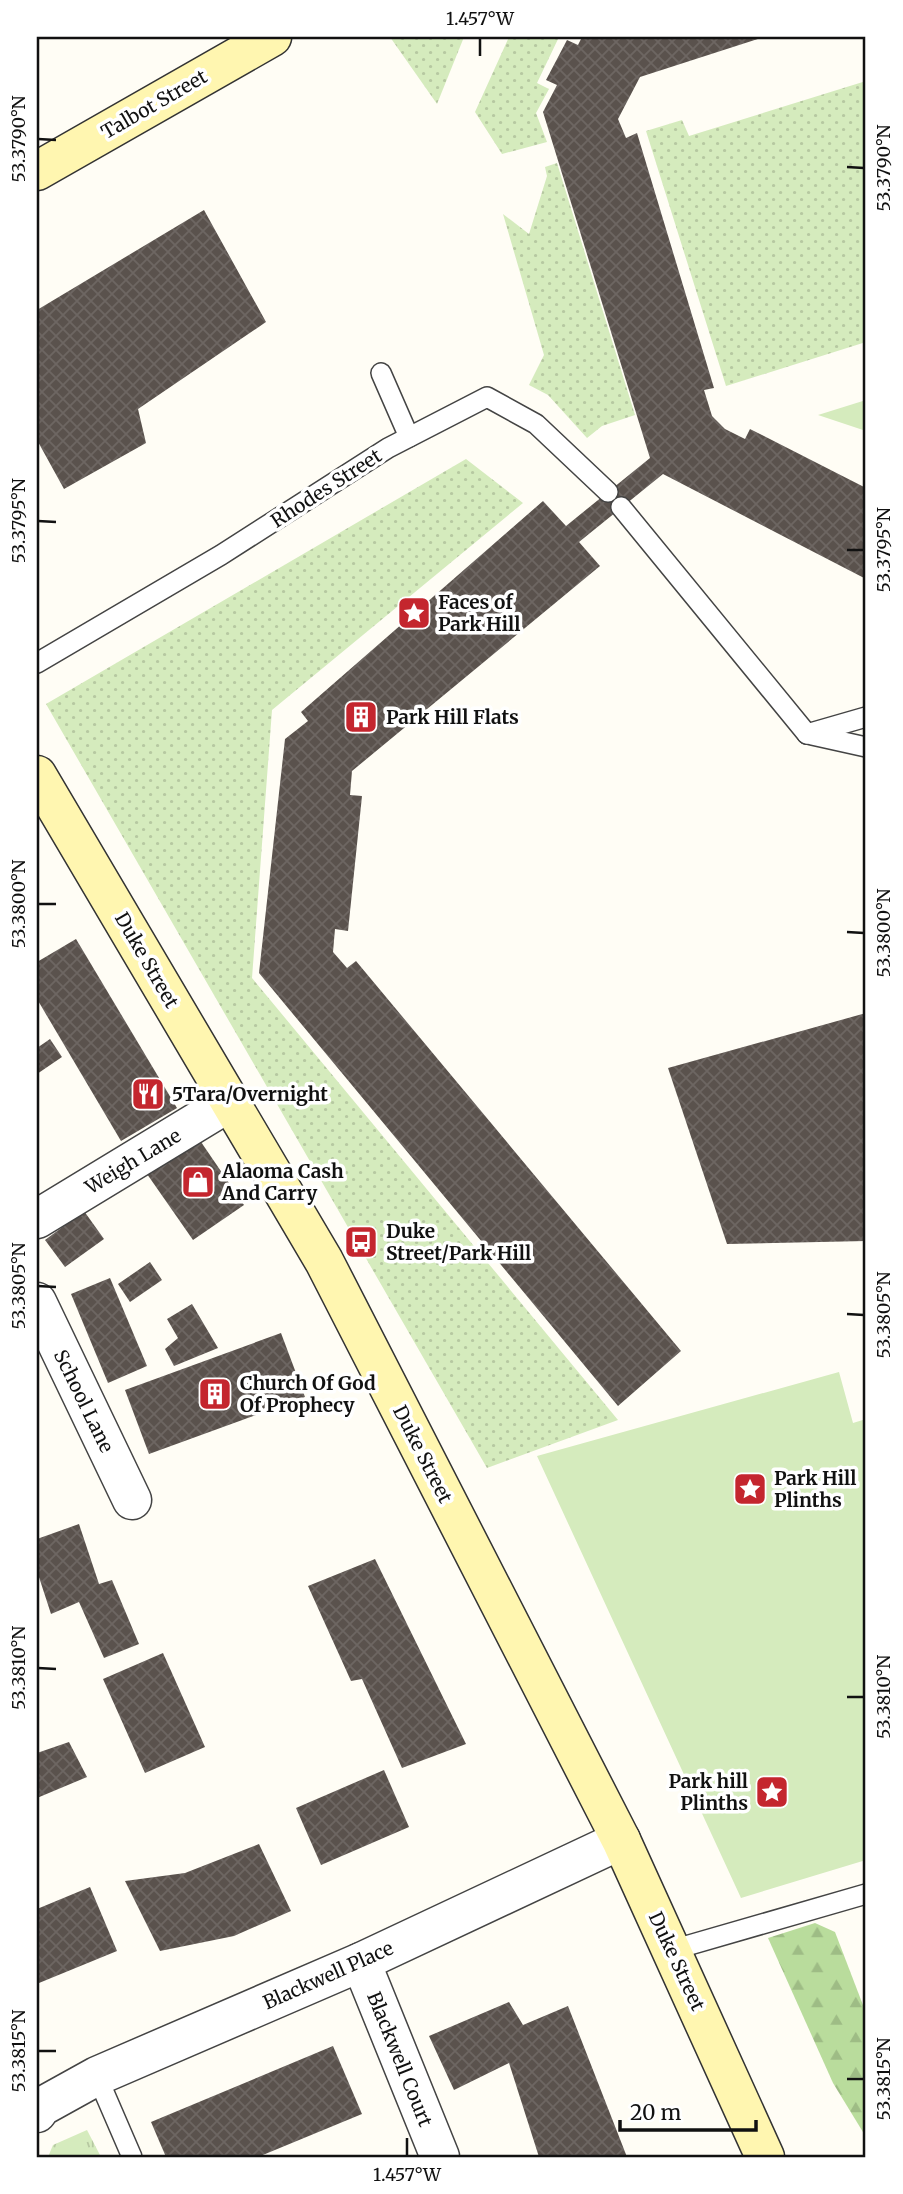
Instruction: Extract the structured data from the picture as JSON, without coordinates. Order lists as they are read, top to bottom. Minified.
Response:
{"streets":{"main road":["Talbot Street","Duke Street"],"street":["Weigh Lane","School Lane","Blackwell Place","Blackwell Court"],"lane":["Rhodes Street"]},"crossings":[["Duke Street","Weigh Lane"],["Duke Street","Blackwell Place"],["Blackwell Place","Blackwell Court"]],"places":{"place":["Faces of Park Hill","Park Hill Plinths","Park hill Plinths"],"building":["Park Hill Flats","Church Of God Of Prophecy"],"restaurant":["5Tara/Overnight"],"shop":["Alaoma Cash And Carry"],"bus stop":["Duke Street/Park Hill"]},"scale_bar":"20 m","coordinates":["1.457°W","53.3790°N","53.3795°N","53.3800°N","53.3805°N","53.3810°N","53.3815°N"]}
